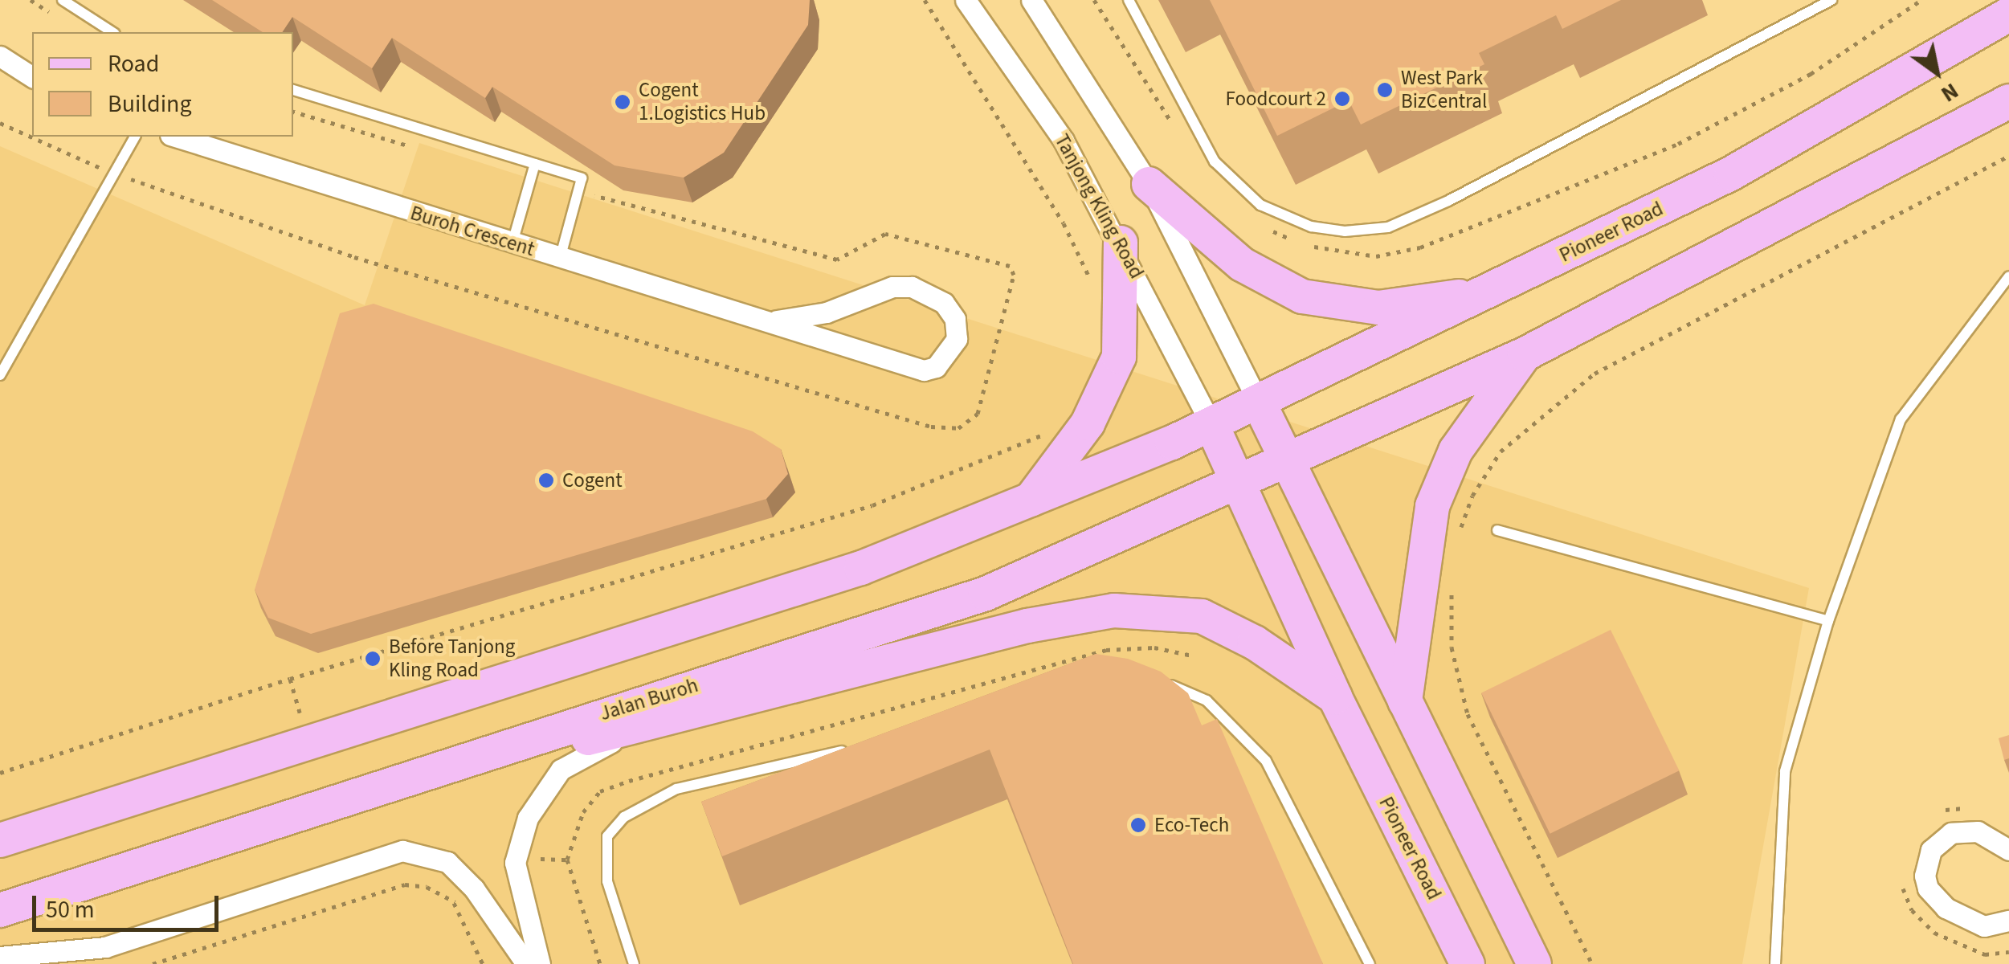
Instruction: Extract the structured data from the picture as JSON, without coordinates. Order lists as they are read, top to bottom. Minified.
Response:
{"streets":{"main road":["Pioneer Road","Jalan Buroh"],"street":["Tanjong Kling Road","Buroh Crescent"]},"crossings":[["Tanjong Kling Road","Pioneer Road"],["Pioneer Road","Jalan Buroh"]],"places":["West Park BizCentral","Foodcourt 2","Cogent 1.Logistics Hub","Cogent","Before Tanjong Kling Road","Eco-Tech"],"legend":["Road","Building"],"scale_bar":"50 m","north":"bottom right"}
